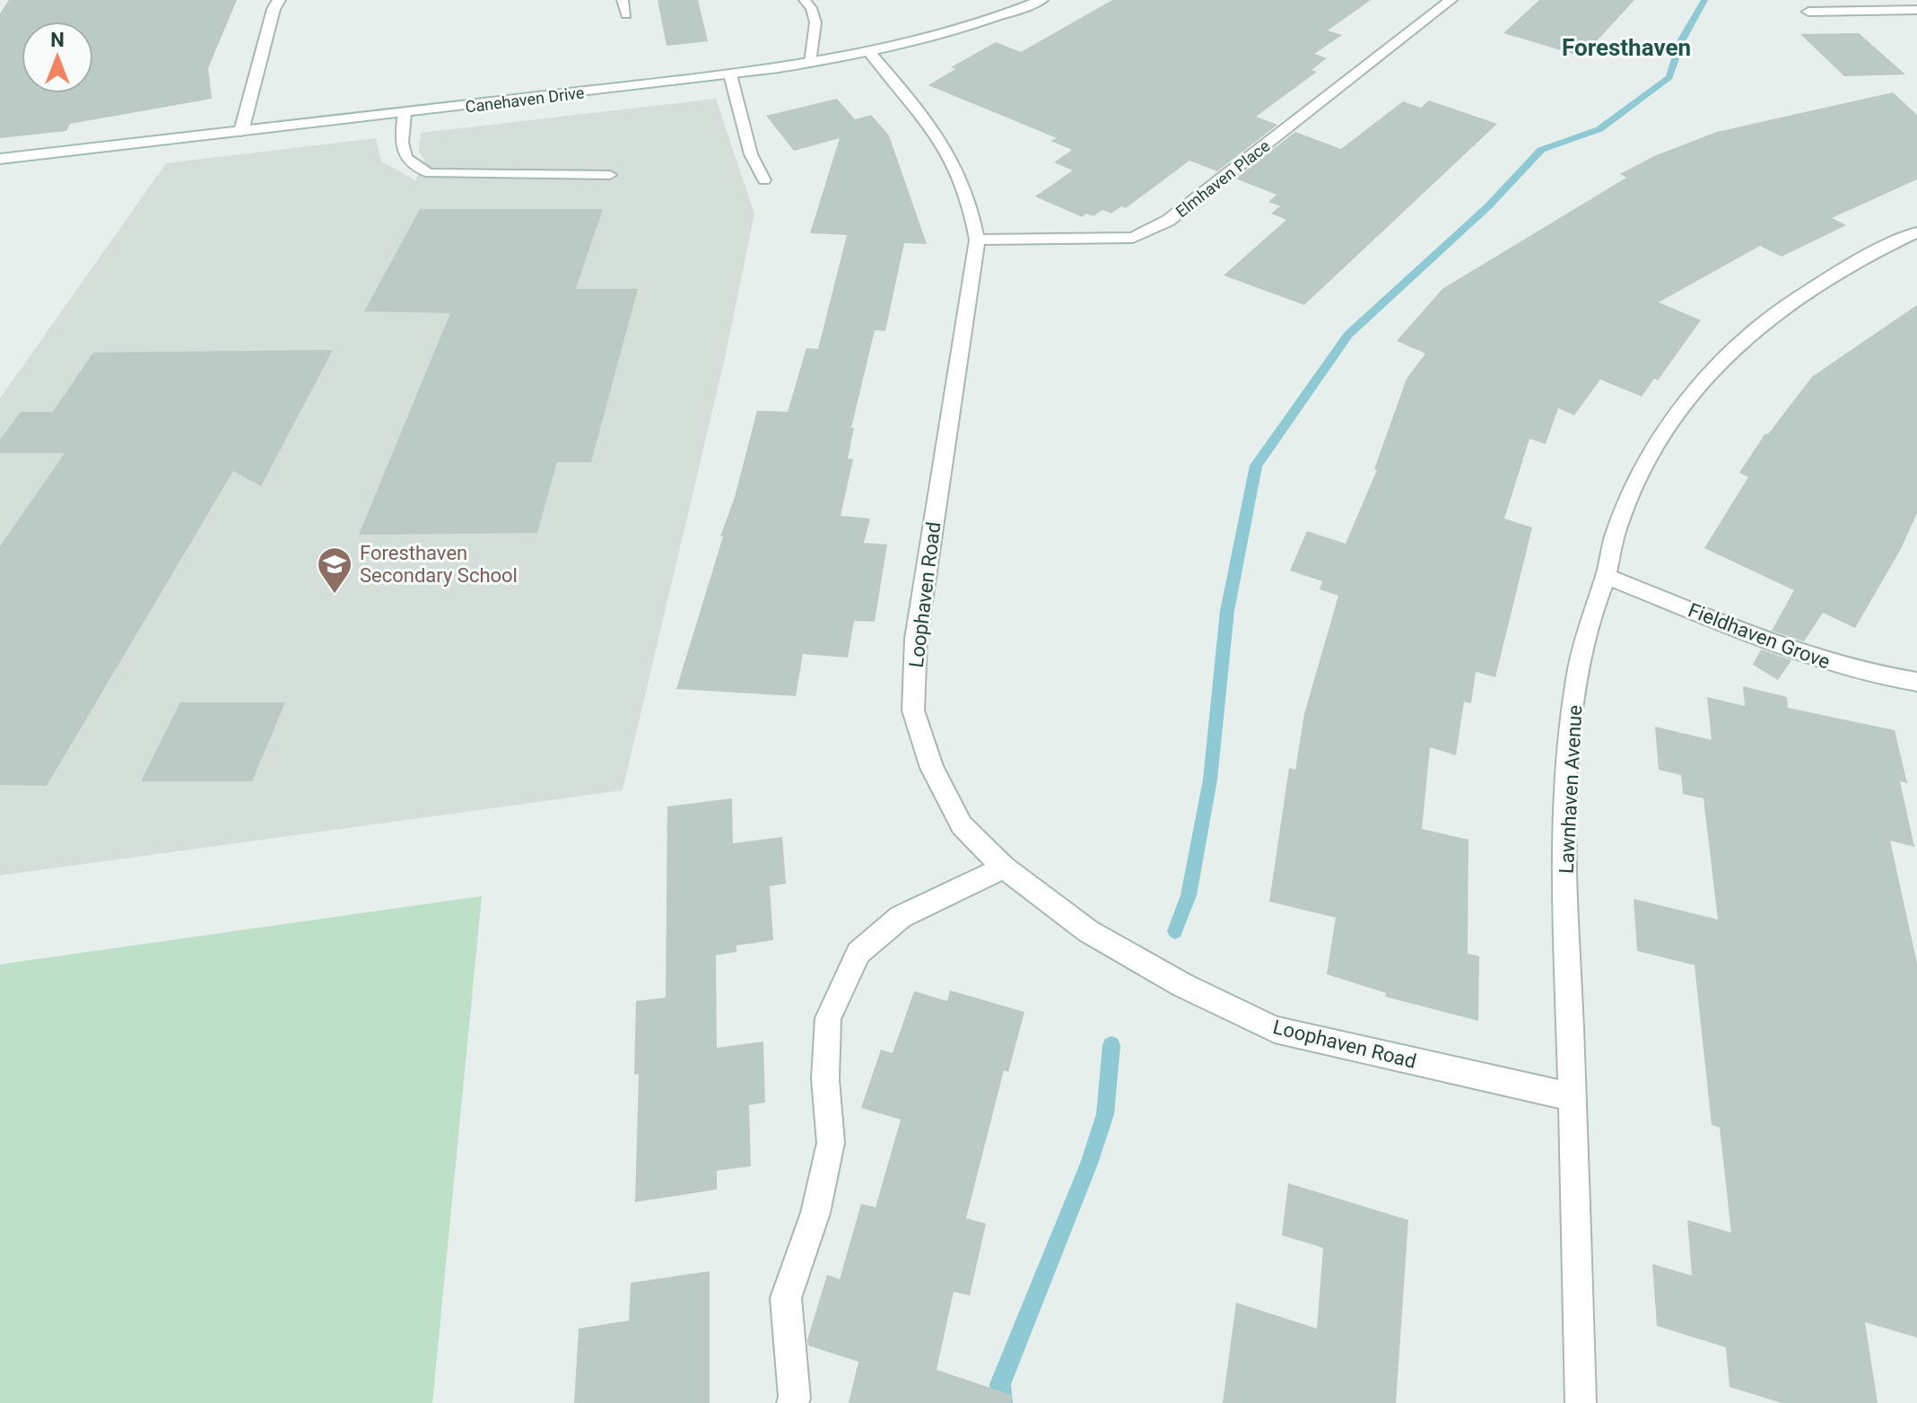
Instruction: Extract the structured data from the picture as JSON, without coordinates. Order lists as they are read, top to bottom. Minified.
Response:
{"streets":{"street":["Canehaven Drive","Elmhaven Place","Loophaven Road","Fieldhaven Grove","Lawnhaven Avenue"]},"crossings":[["Canehaven Drive","Loophaven Road"],["Elmhaven Place","Loophaven Road"],["Loophaven Road","Lawnhaven Avenue"],["Fieldhaven Grove","Lawnhaven Avenue"]],"districts":["Foresthaven"],"places":{"school or university":["Foresthaven Secondary School"]},"north":"top"}
